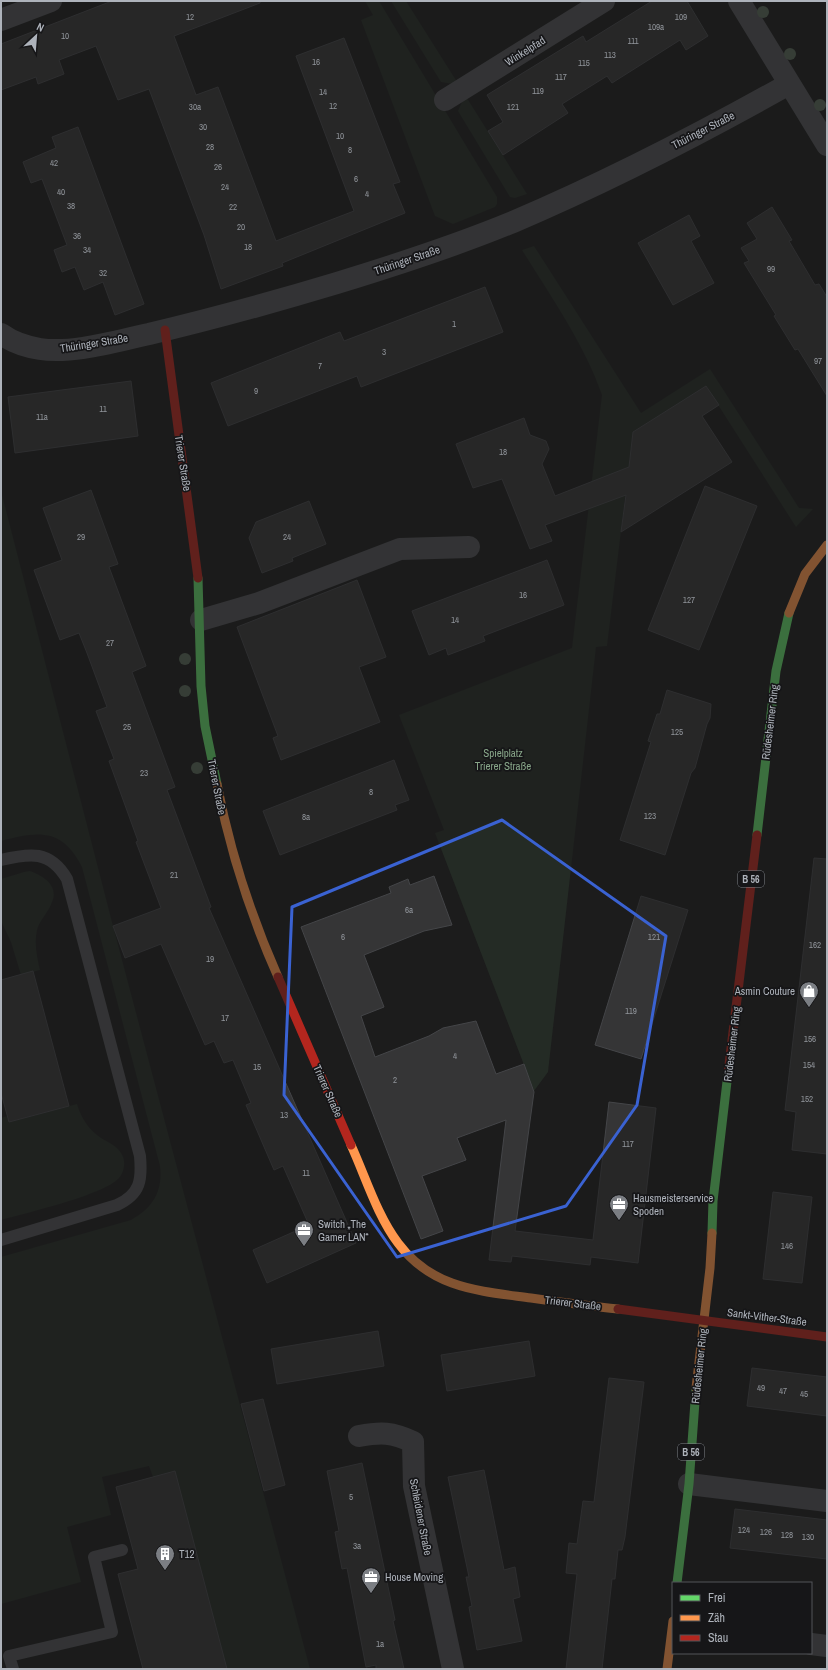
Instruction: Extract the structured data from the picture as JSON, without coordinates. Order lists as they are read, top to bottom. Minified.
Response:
{"streets":{"street":["Winkelpfad","Thüringer Straße","Trierer Straße","Rüdesheimer Ring","B 56","Sankt-Vither-Straße","Schleidener Straße"]},"crossings":[["Thüringer Straße","Trierer Straße"],["Trierer Straße","Rüdesheimer Ring"],["Trierer Straße","Sankt-Vither-Straße"],["Rüdesheimer Ring","Sankt-Vither-Straße"]],"parks":["Spielplatz Trierer Straße"],"places":{"shop":["Asmin Couture"],"office":["Hausmeisterservice Spoden","Switch „The Gamer LAN“","House Moving"],"building":["T12"]},"house_numbers":["12","109","109a","10","111","113","16","115","117","119","14","12","30a","121","30","10","28","8","42","26","6","24","40","4","38","22","20","36","18","34","99","32","1","3","97","7","9","11","11a","18","29","24","16","127","14","27","25","125","23","8","123","8a","21","6a","6","121","162","19","119","17","156","4","154","15","2","152","13","117","11","146","49","47","45","5","124","126","128","130","3a","1a"],"legend":["Frei","Zäh","Stau"],"north":"top right"}
